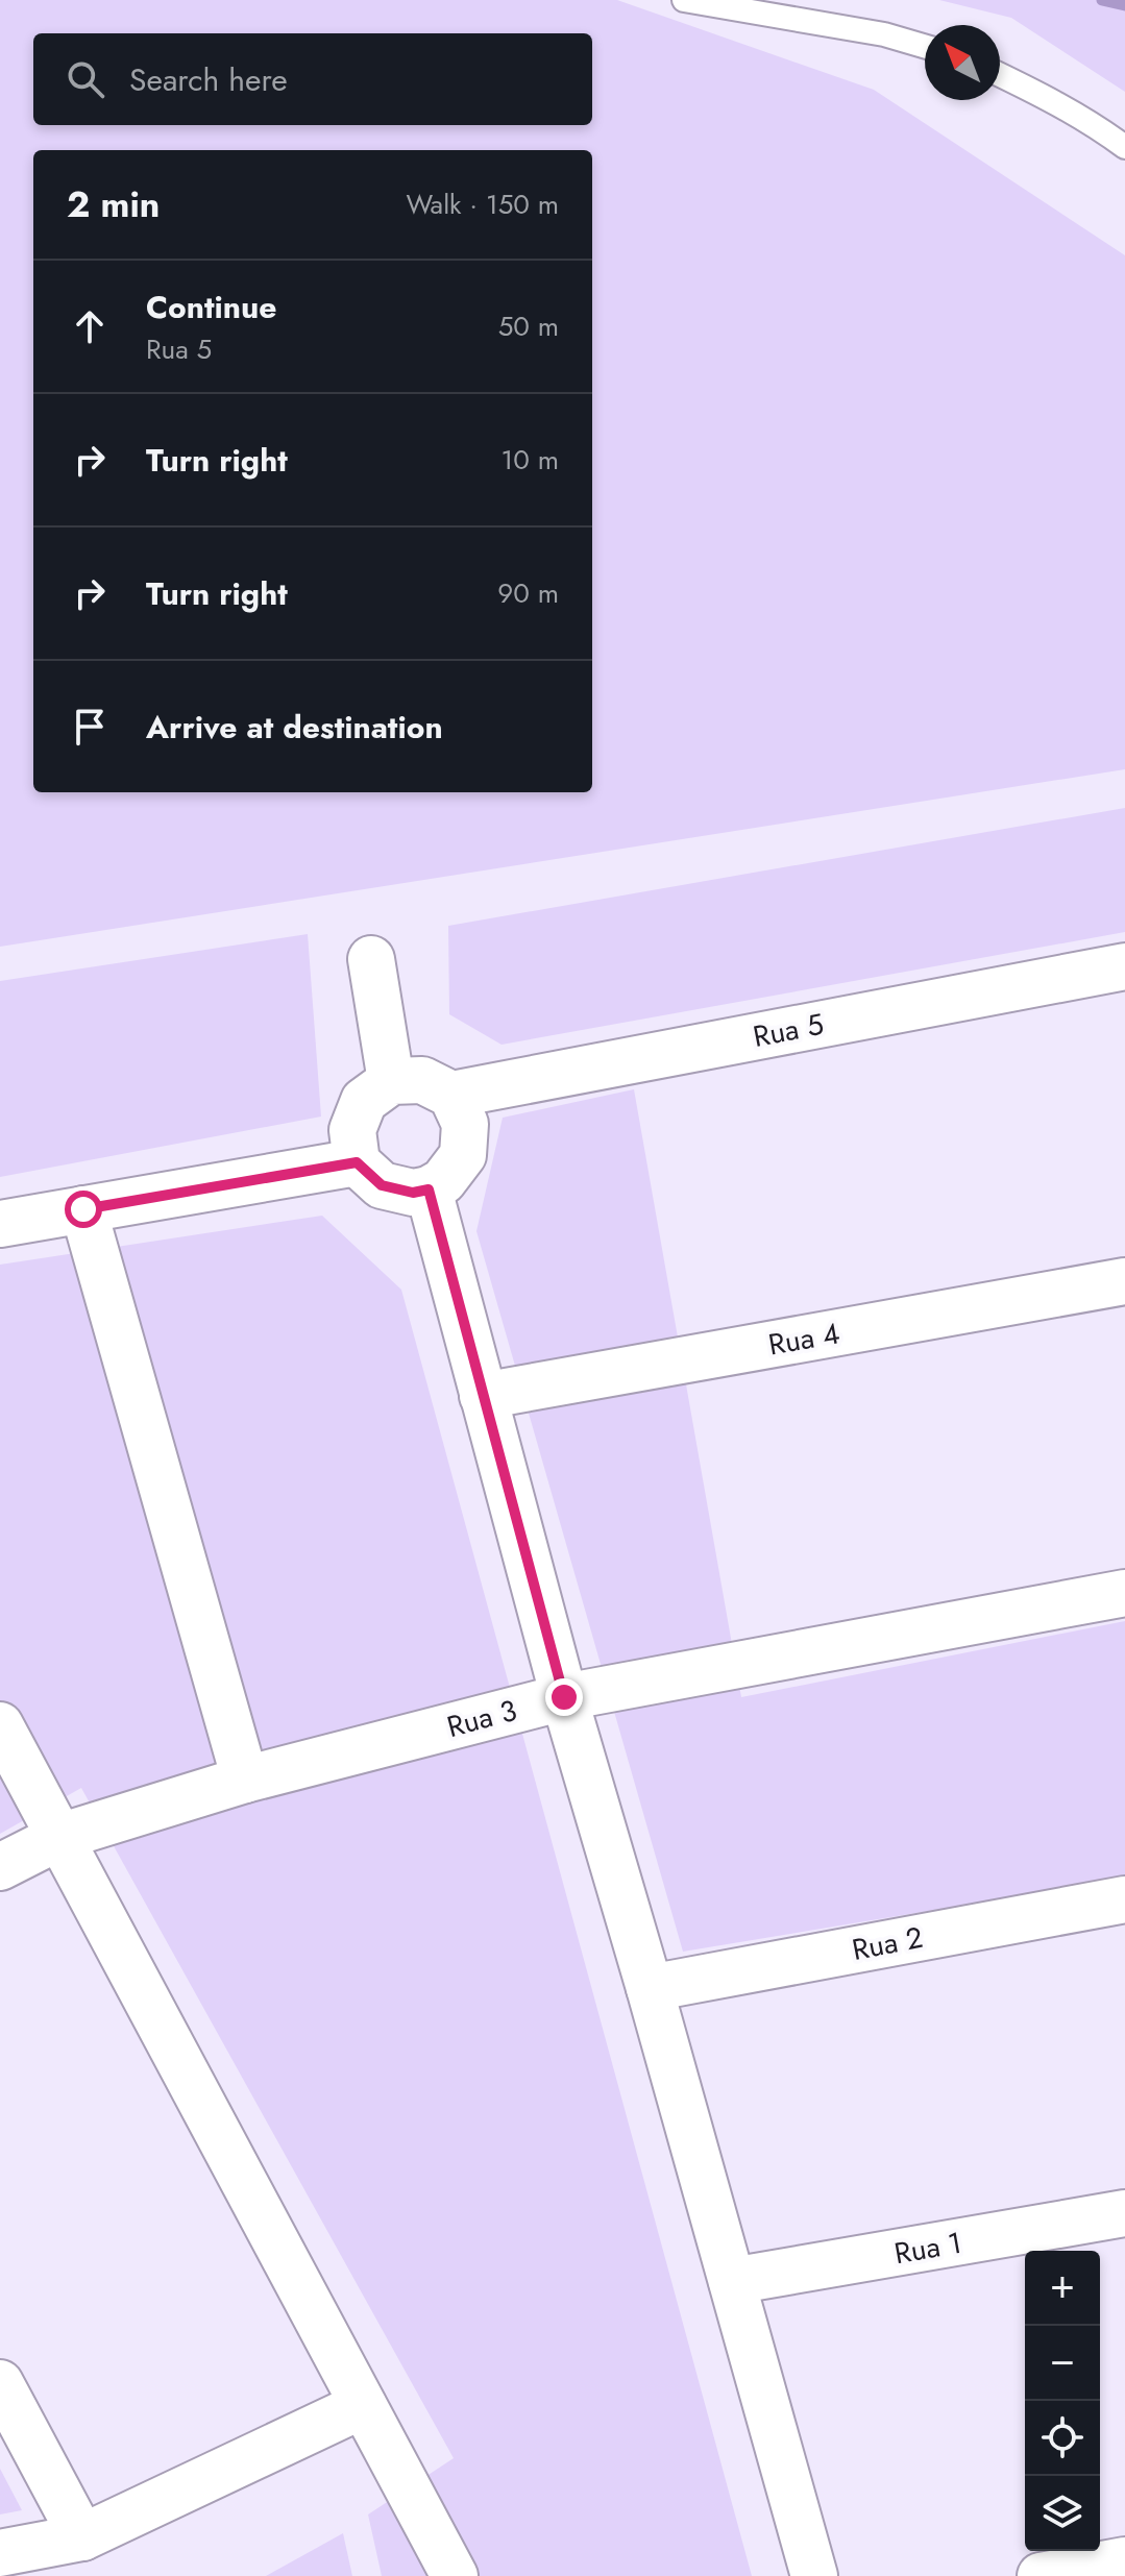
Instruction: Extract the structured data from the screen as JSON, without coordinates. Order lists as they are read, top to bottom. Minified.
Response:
{"streets":{"street":["Rua 5","Rua 4","Rua 3","Rua 2","Rua 1"]},"north":"top left","page":{"search":"Search here","heading":["2 min","Walk · 150 m"],"list":[["Continue","Rua 5","50 m"],["Turn right","10 m"],["Turn right","90 m"],"Arrive at destination"],"map_buttons":["+","−"]}}
